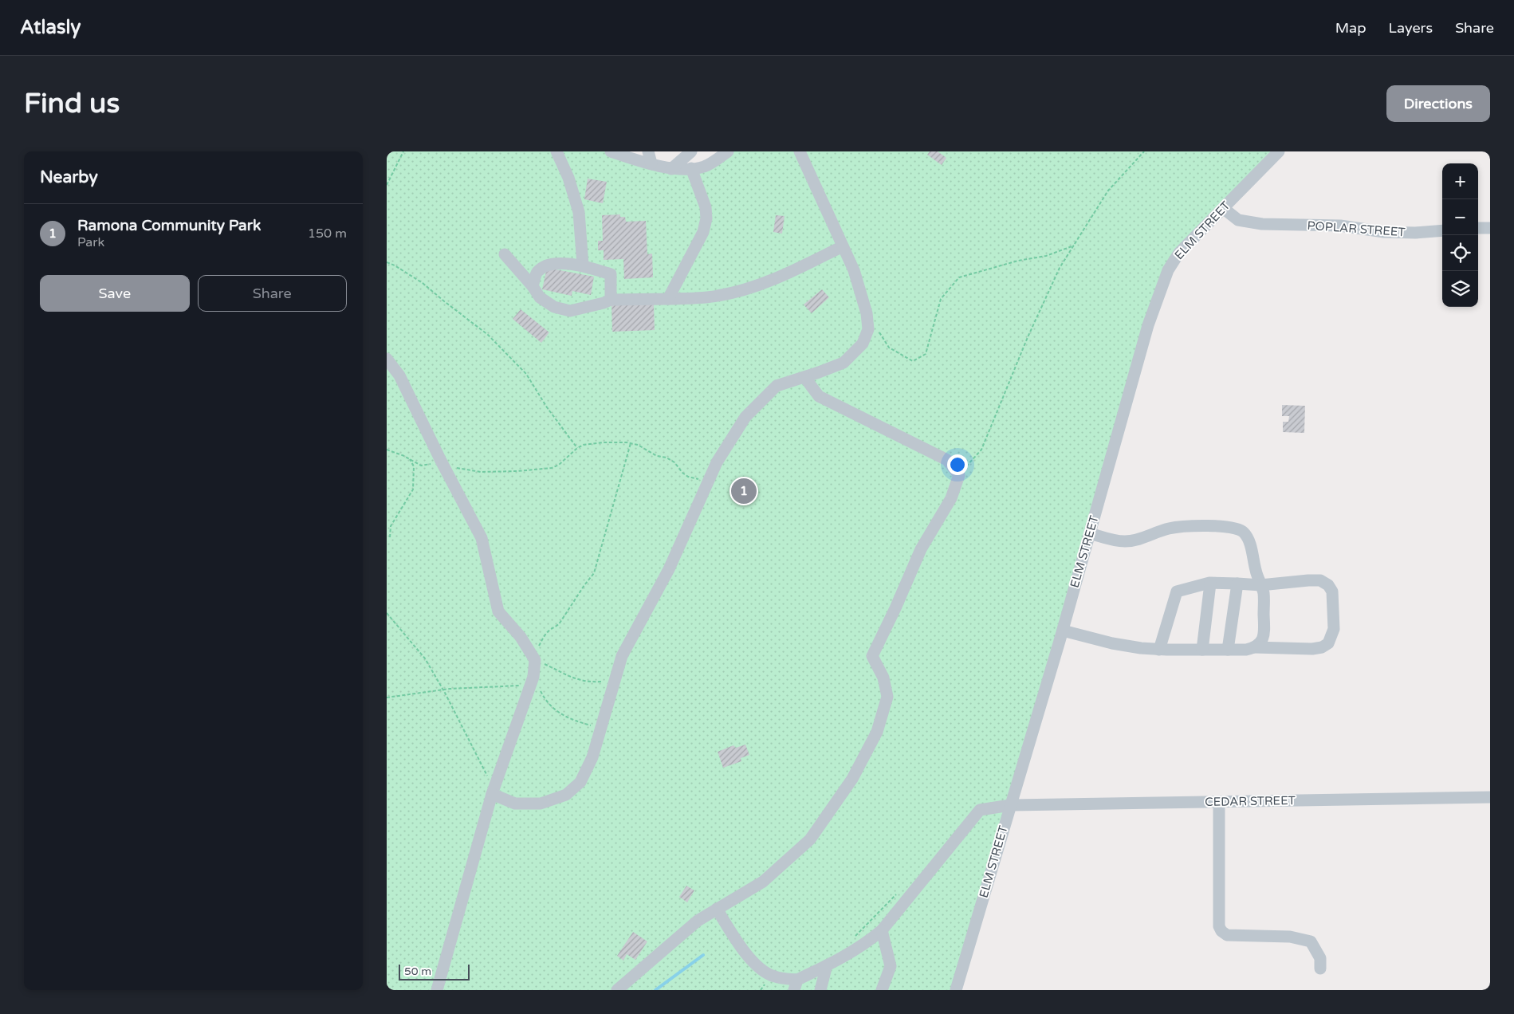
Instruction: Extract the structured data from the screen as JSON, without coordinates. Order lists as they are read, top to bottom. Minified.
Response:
{"streets":{"street":["POPLAR STREET","ELM STREET","CEDAR STREET"]},"crossings":[["POPLAR STREET","ELM STREET"],["ELM STREET","CEDAR STREET"]],"scale_bar":"50 m","page":{"header":"Atlasly","nav":["Map","Layers","Share"],"buttons":["Directions",["Save","Share"]],"title":"Find us","heading":"Nearby","map_buttons":["+","−"],"list":[{"mark":"1","name":"Ramona Community Park","note":"Park","value":"150 m"}],"pins":"1","scale":"50 m"}}
